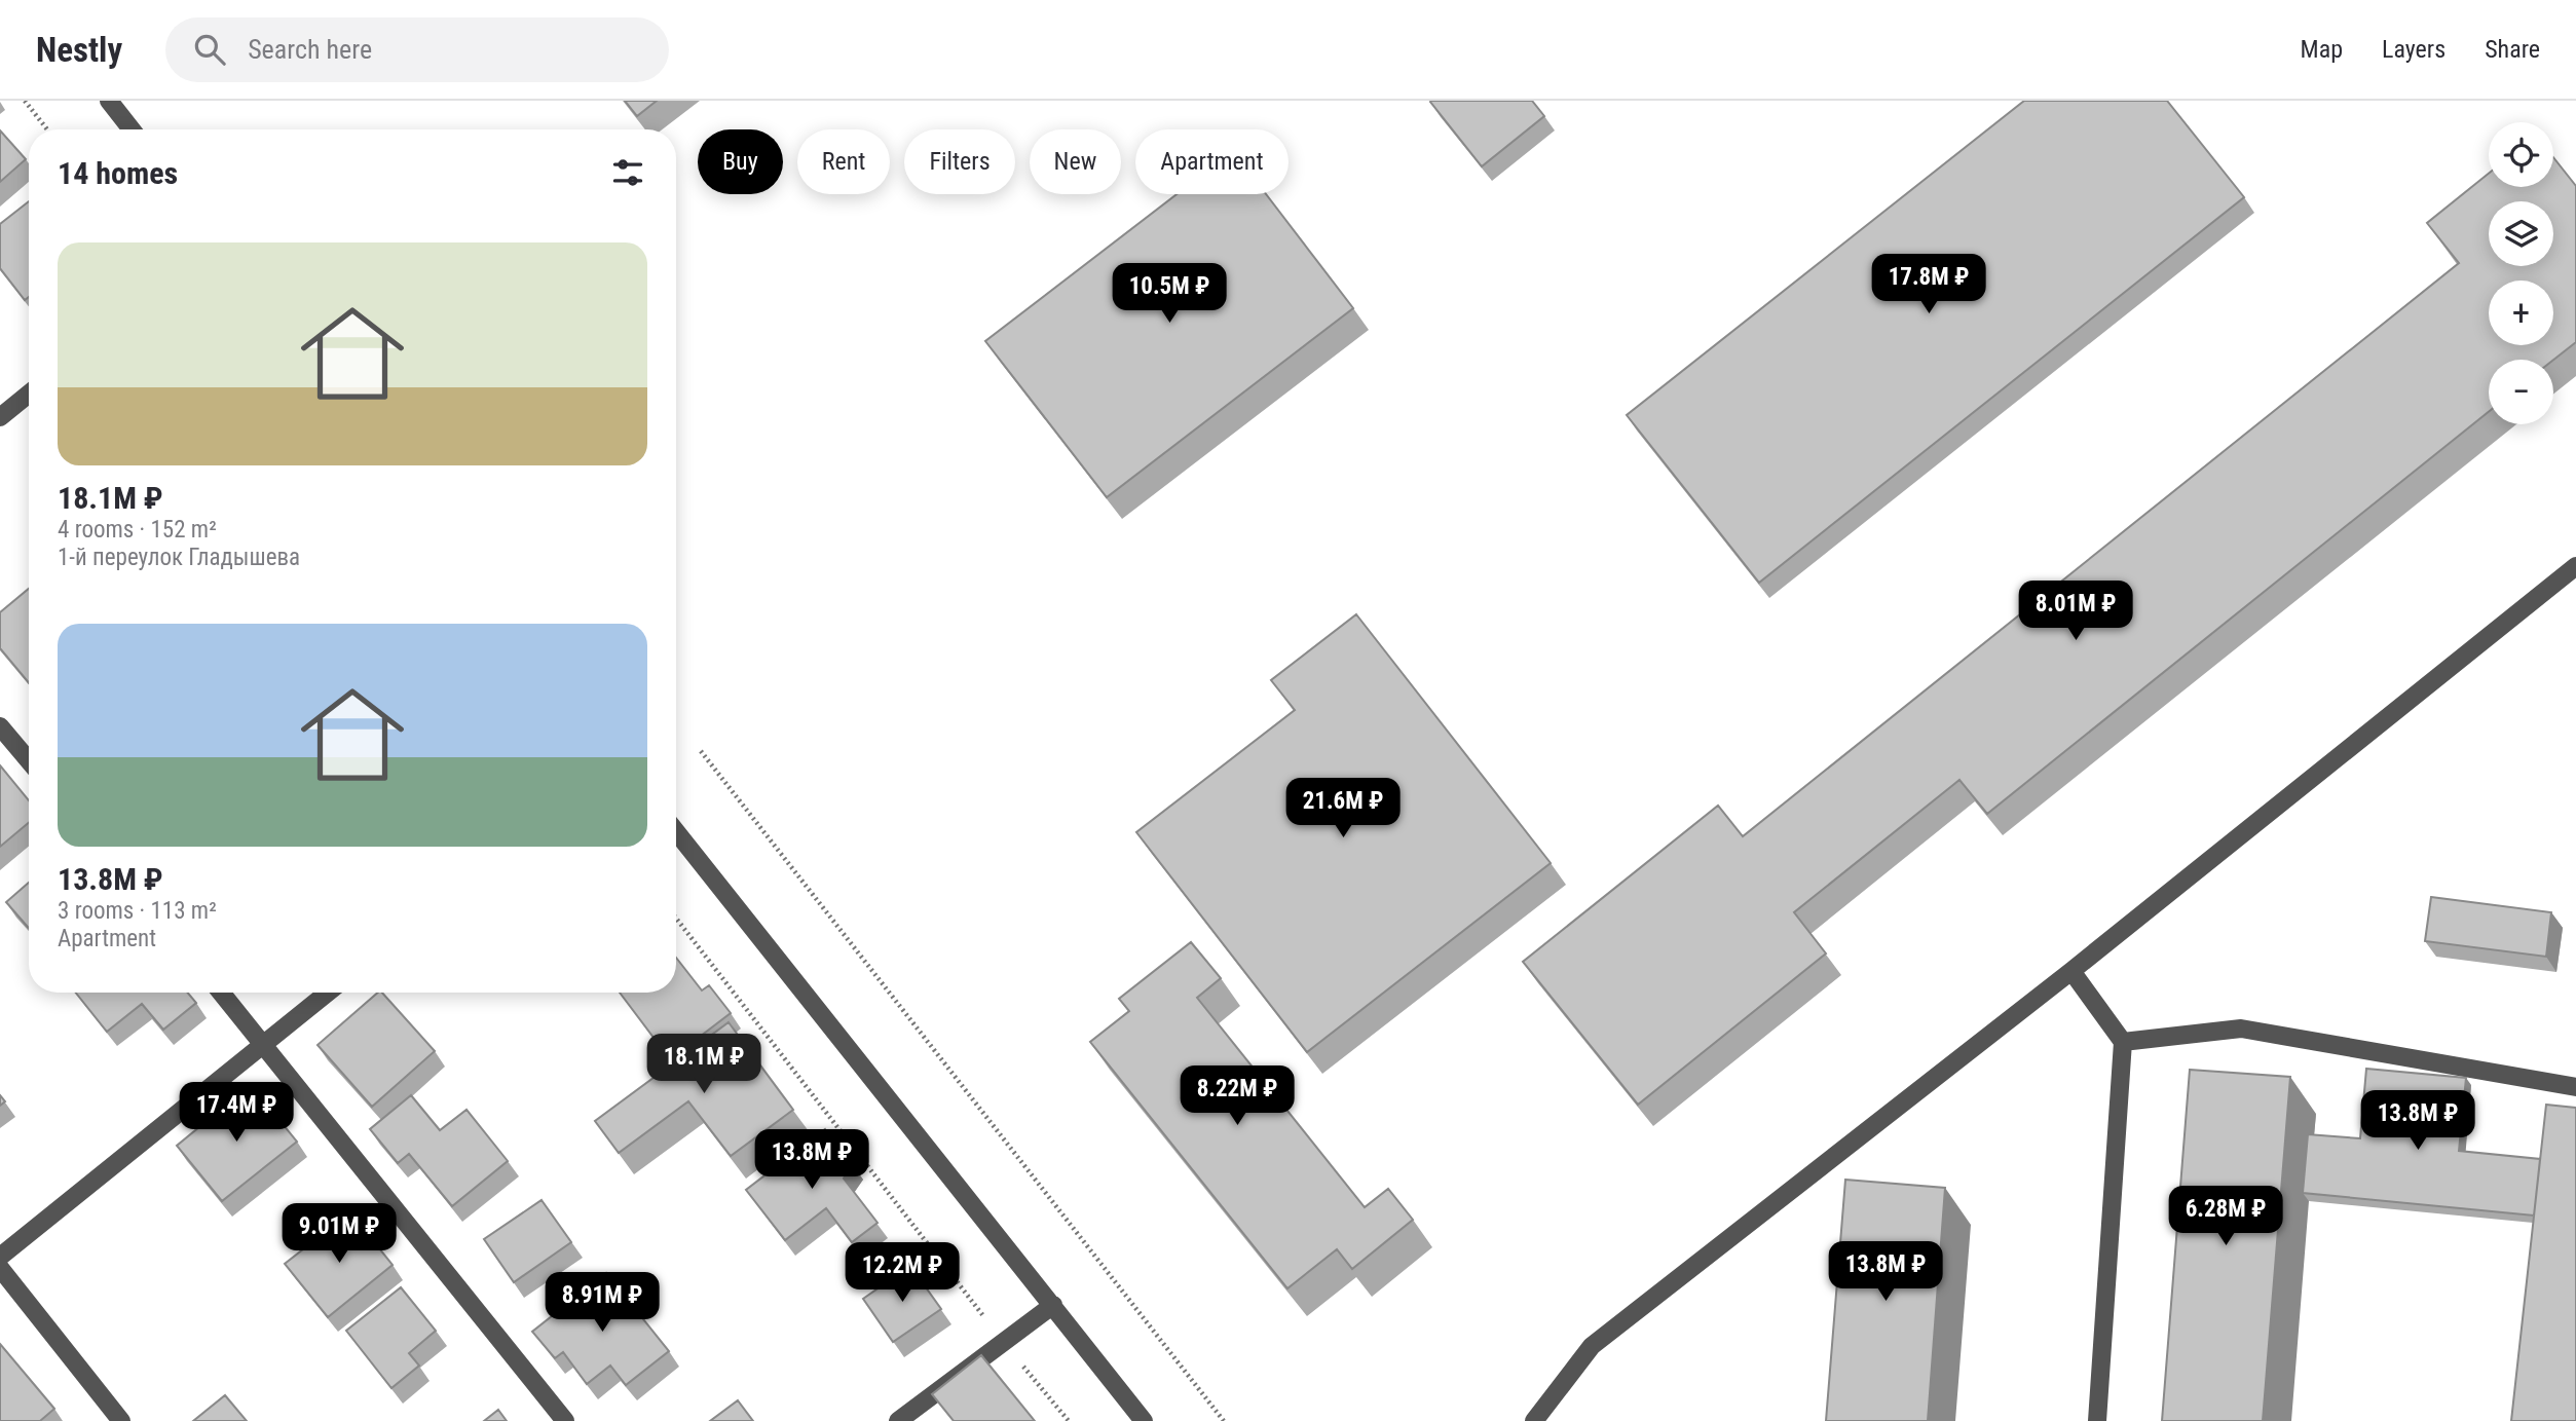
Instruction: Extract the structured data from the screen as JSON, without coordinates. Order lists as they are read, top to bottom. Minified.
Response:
{"page":{"header":"Nestly","search":"Search here","nav":["Map","Layers","Share"],"map_buttons":["+","−"],"chip":["Buy","Rent","Filters","New","Apartment"],"heading":"14 homes","list":[{"name":"18.1M ₽","note":"4 rooms · 152 m² · 1-й переулок Гладышева"},{"name":"13.8M ₽","note":"3 rooms · 113 m² · Apartment"}],"price":["17.8M ₽","10.5M ₽","8.01M ₽","21.6M ₽","18.1M ₽","8.22M ₽","17.4M ₽","13.8M ₽","13.8M ₽","6.28M ₽","9.01M ₽","13.8M ₽","12.2M ₽","8.91M ₽"]}}
